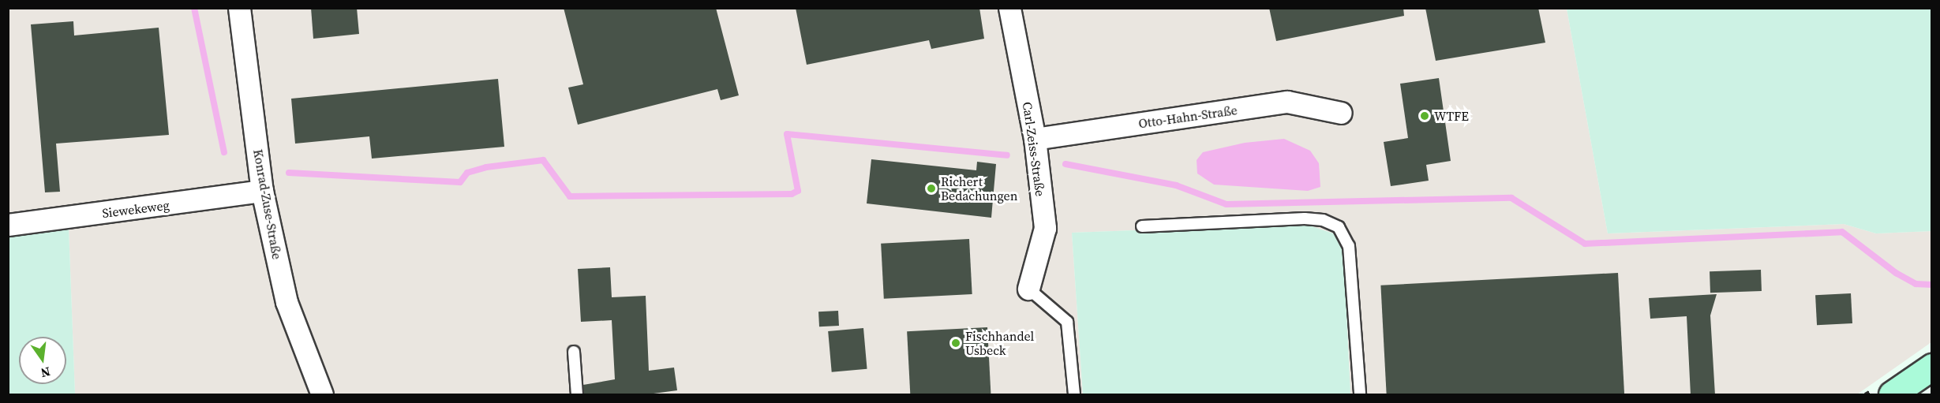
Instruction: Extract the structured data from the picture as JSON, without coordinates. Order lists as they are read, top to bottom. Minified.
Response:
{"streets":{"street":["Otto-Hahn-Straße","Carl-Zeiss-Straße","Konrad-Zuse-Straße","Siewekeweg"]},"crossings":[["Otto-Hahn-Straße","Carl-Zeiss-Straße"],["Konrad-Zuse-Straße","Siewekeweg"]],"places":["WTFE","Richert Bedachungen","Fischhandel Usbeck"],"north":"bottom"}
